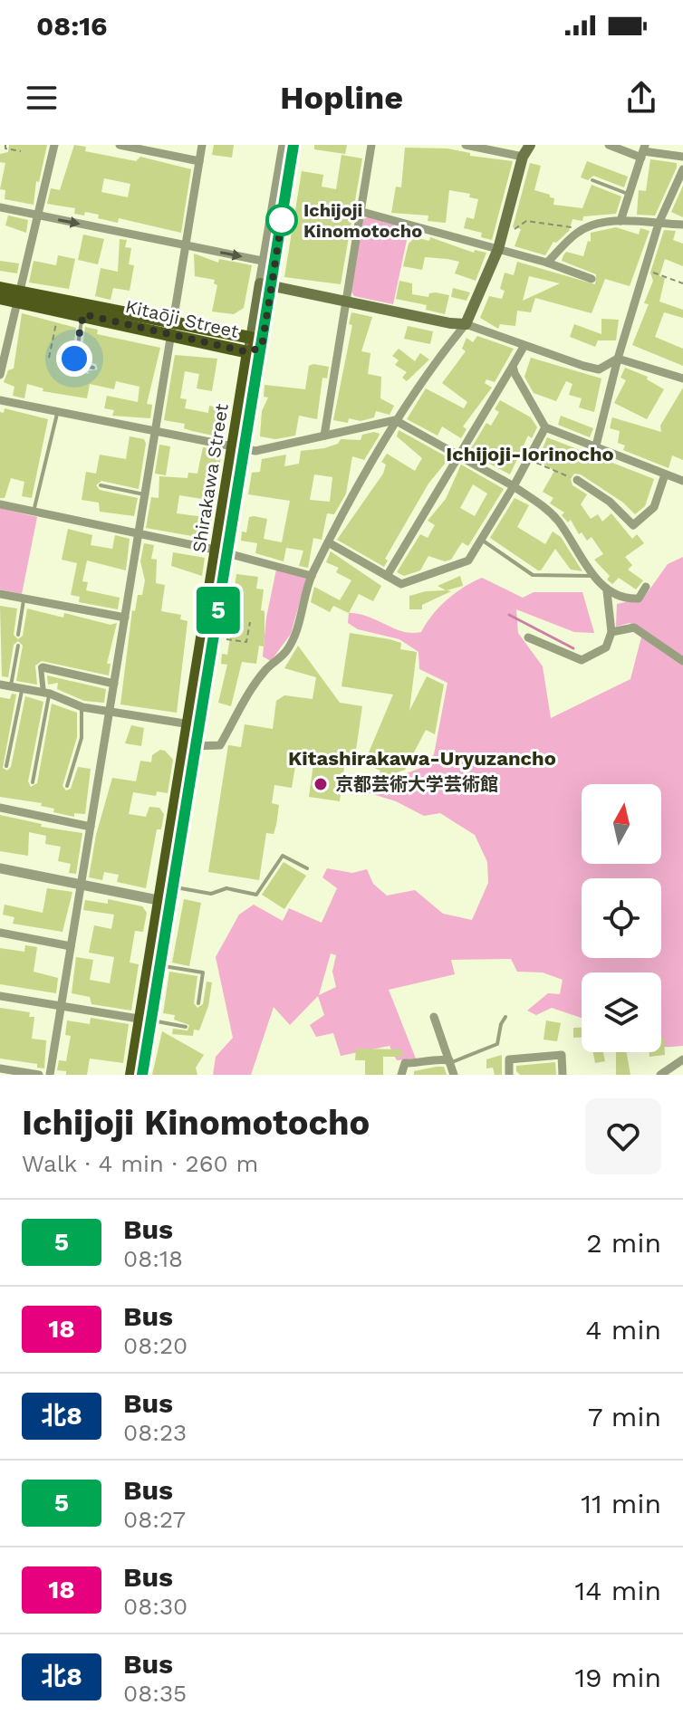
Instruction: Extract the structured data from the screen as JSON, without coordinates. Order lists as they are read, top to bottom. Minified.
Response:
{"streets":{"main road":["Kitaōji Street","Shirakawa Street"]},"crossings":[["Kitaōji Street","Shirakawa Street"]],"districts":["Ichijoji-Iorinocho","Kitashirakawa-Uryuzancho"],"places":["Ichijoji Kinomotocho","京都芸術大学芸術館"],"lines":["bus line 5"],"north":"top","page":{"status":"08:16","header":"Hopline","on_map":"5","heading":["Ichijoji Kinomotocho","Walk · 4 min · 260 m"],"list":[{"mark":"5","name":"Bus","note":"08:18","value":"2 min"},{"mark":"18","name":"Bus","note":"08:20","value":"4 min"},{"mark":"北8","name":"Bus","note":"08:23","value":"7 min"},{"mark":"5","name":"Bus","note":"08:27","value":"11 min"},{"mark":"18","name":"Bus","note":"08:30","value":"14 min"},{"mark":"北8","name":"Bus","note":"08:35","value":"19 min"}]}}
